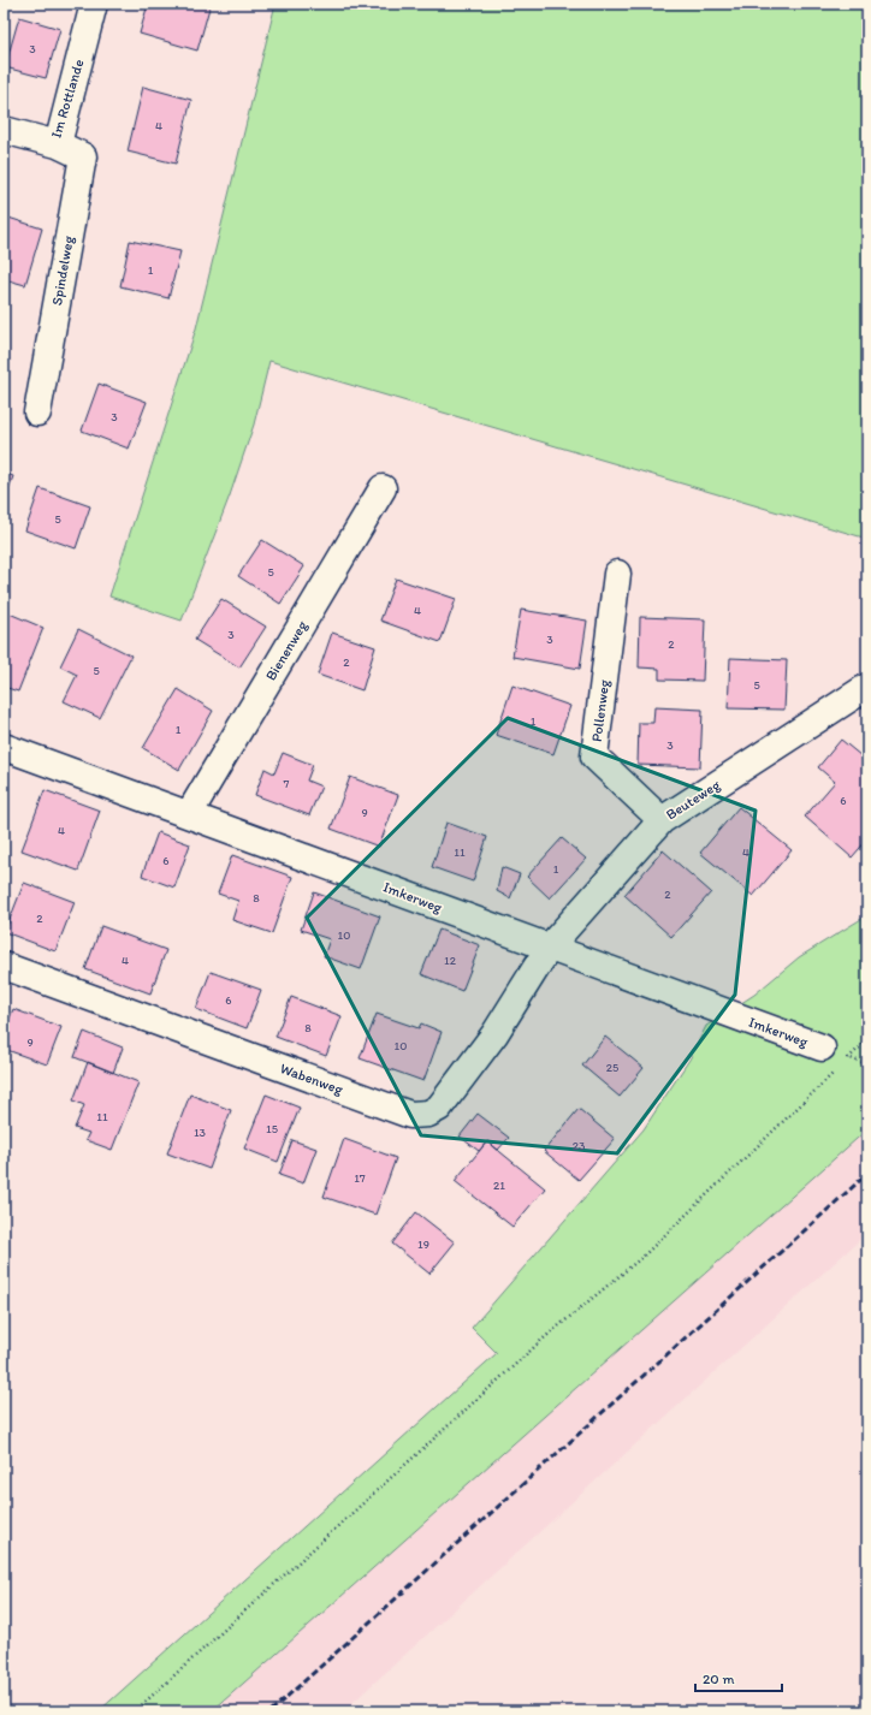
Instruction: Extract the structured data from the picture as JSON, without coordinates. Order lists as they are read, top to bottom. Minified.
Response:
{"streets":{"street":["Im Rottlande","Spindelweg","Bienenweg","Pollenweg","Beuteweg","Imkerweg","Wabenweg"]},"crossings":[["Im Rottlande","Spindelweg"],["Bienenweg","Imkerweg"],["Pollenweg","Beuteweg"],["Beuteweg","Imkerweg"],["Beuteweg","Wabenweg"],["Imkerweg","Wabenweg"]],"house_numbers":["3","4","1","3","5","5","4","3","3","2","2","5","5","1","1","3","7","6","9","4","11","4","6","1","2","8","2","10","4","12","6","8","9","10","25","11","15","13","23","17","21","19"],"scale_bar":"20 m"}
